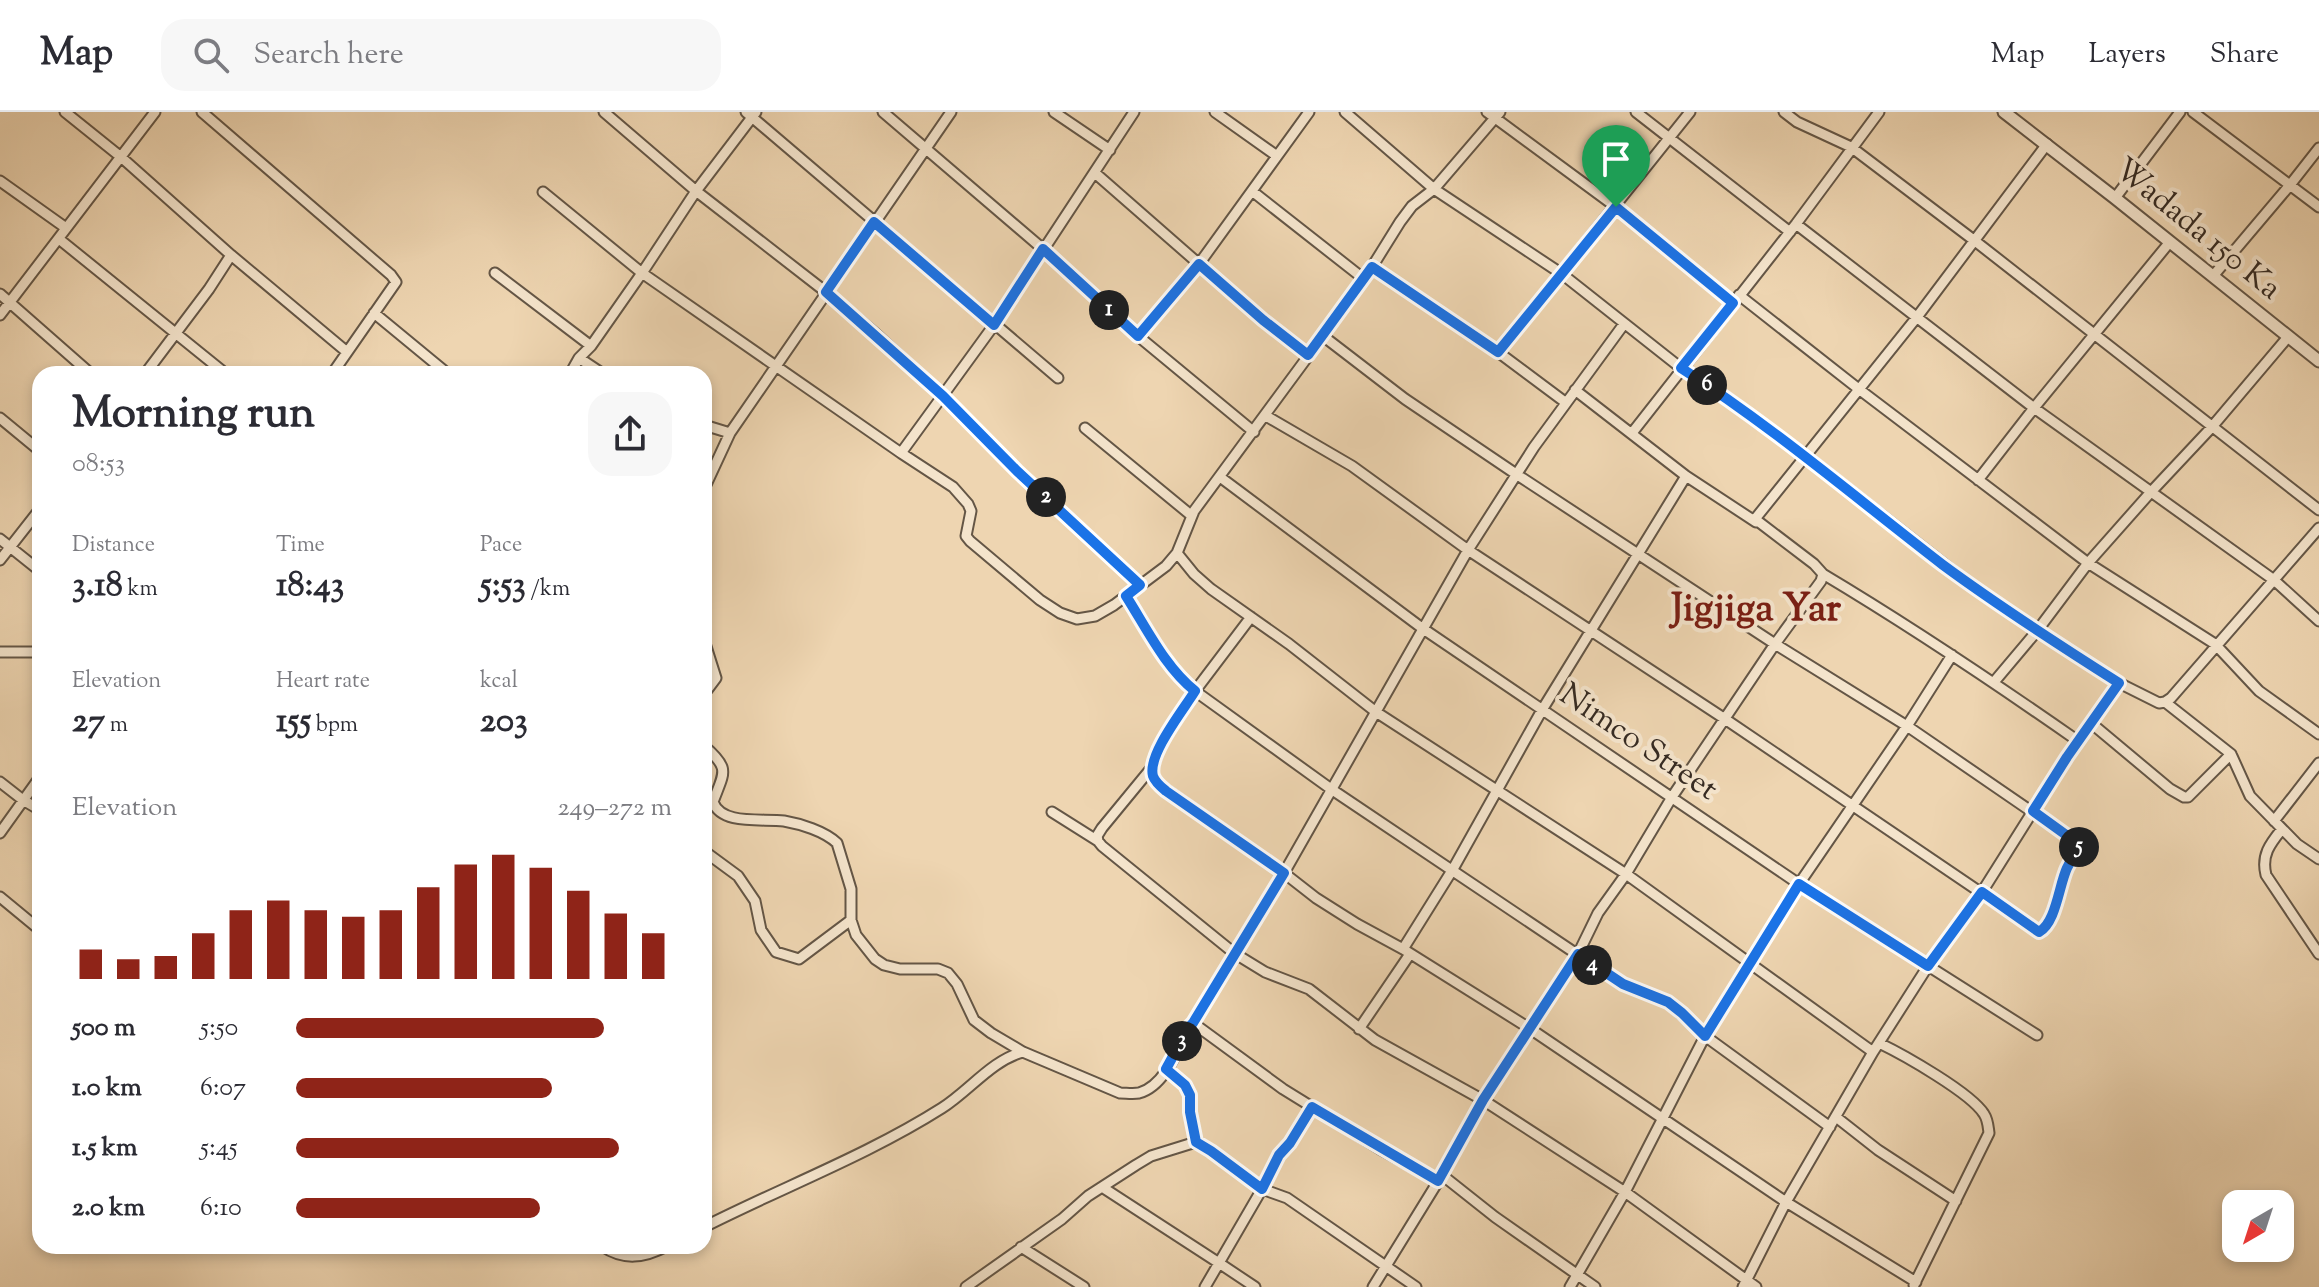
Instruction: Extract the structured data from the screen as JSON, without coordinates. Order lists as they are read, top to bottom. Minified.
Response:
{"streets":{"street":["Wadada 150 Ka","Nimco Street"]},"districts":["Jigjiga Yar"],"north":"bottom left","page":{"header":"Map","search":"Search here","nav":["Map","Layers","Share"],"pins":["1","6","2","5","4","3"],"heading":["Morning run","08:53"],"stats":[["Distance","3.18 km"],["Time","18:43"],["Pace","5:53 /km"],["Elevation","27 m"],["Heart rate","155 bpm"],["kcal","203"]],"chart":["Elevation","249–272 m"],"list":[{"name":"500 m","note":"5:50"},{"name":"1.0 km","note":"6:07"},{"name":"1.5 km","note":"5:45"},{"name":"2.0 km","note":"6:10"}]}}
